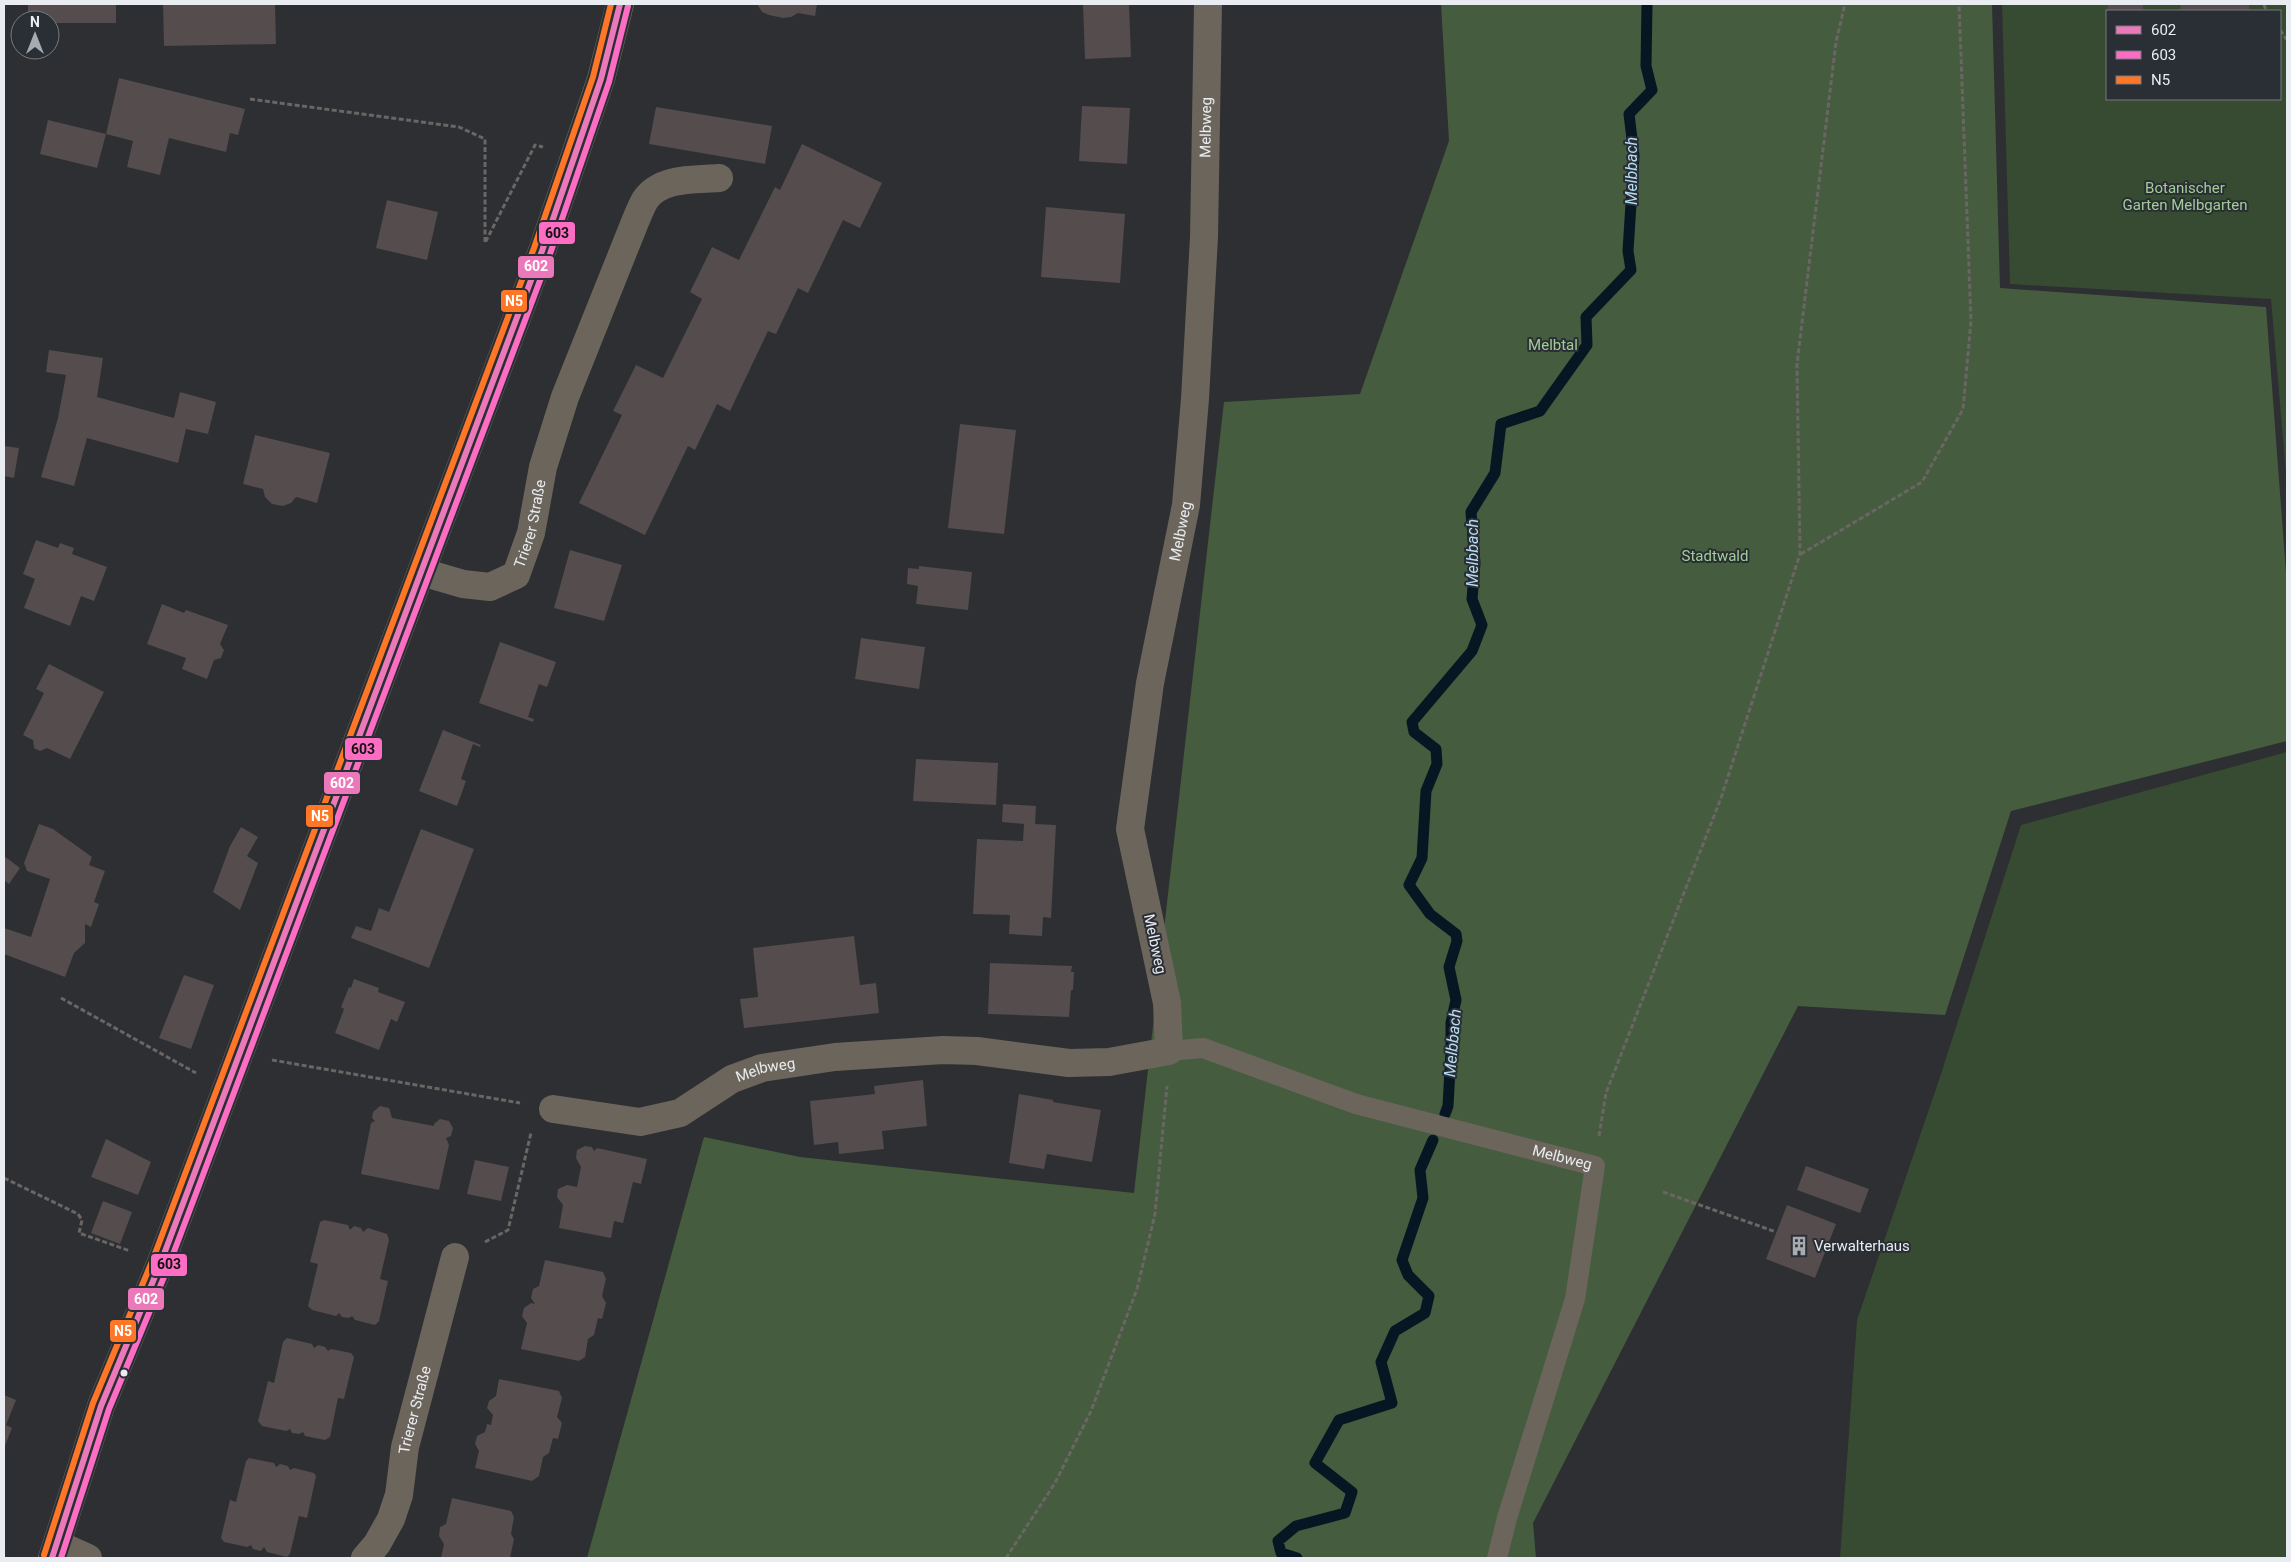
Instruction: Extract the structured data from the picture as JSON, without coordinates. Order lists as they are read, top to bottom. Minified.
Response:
{"streets":{"street":["Melbweg","Trierer Straße"]},"water":["Melbbach"],"parks":["Botanischer Garten Melbgarten","Melbtal","Stadtwald"],"places":{"building":["Verwalterhaus"]},"lines":["transit line 602","transit line N5","transit line 603"],"legend":["602","603","N5"],"north":"top"}
